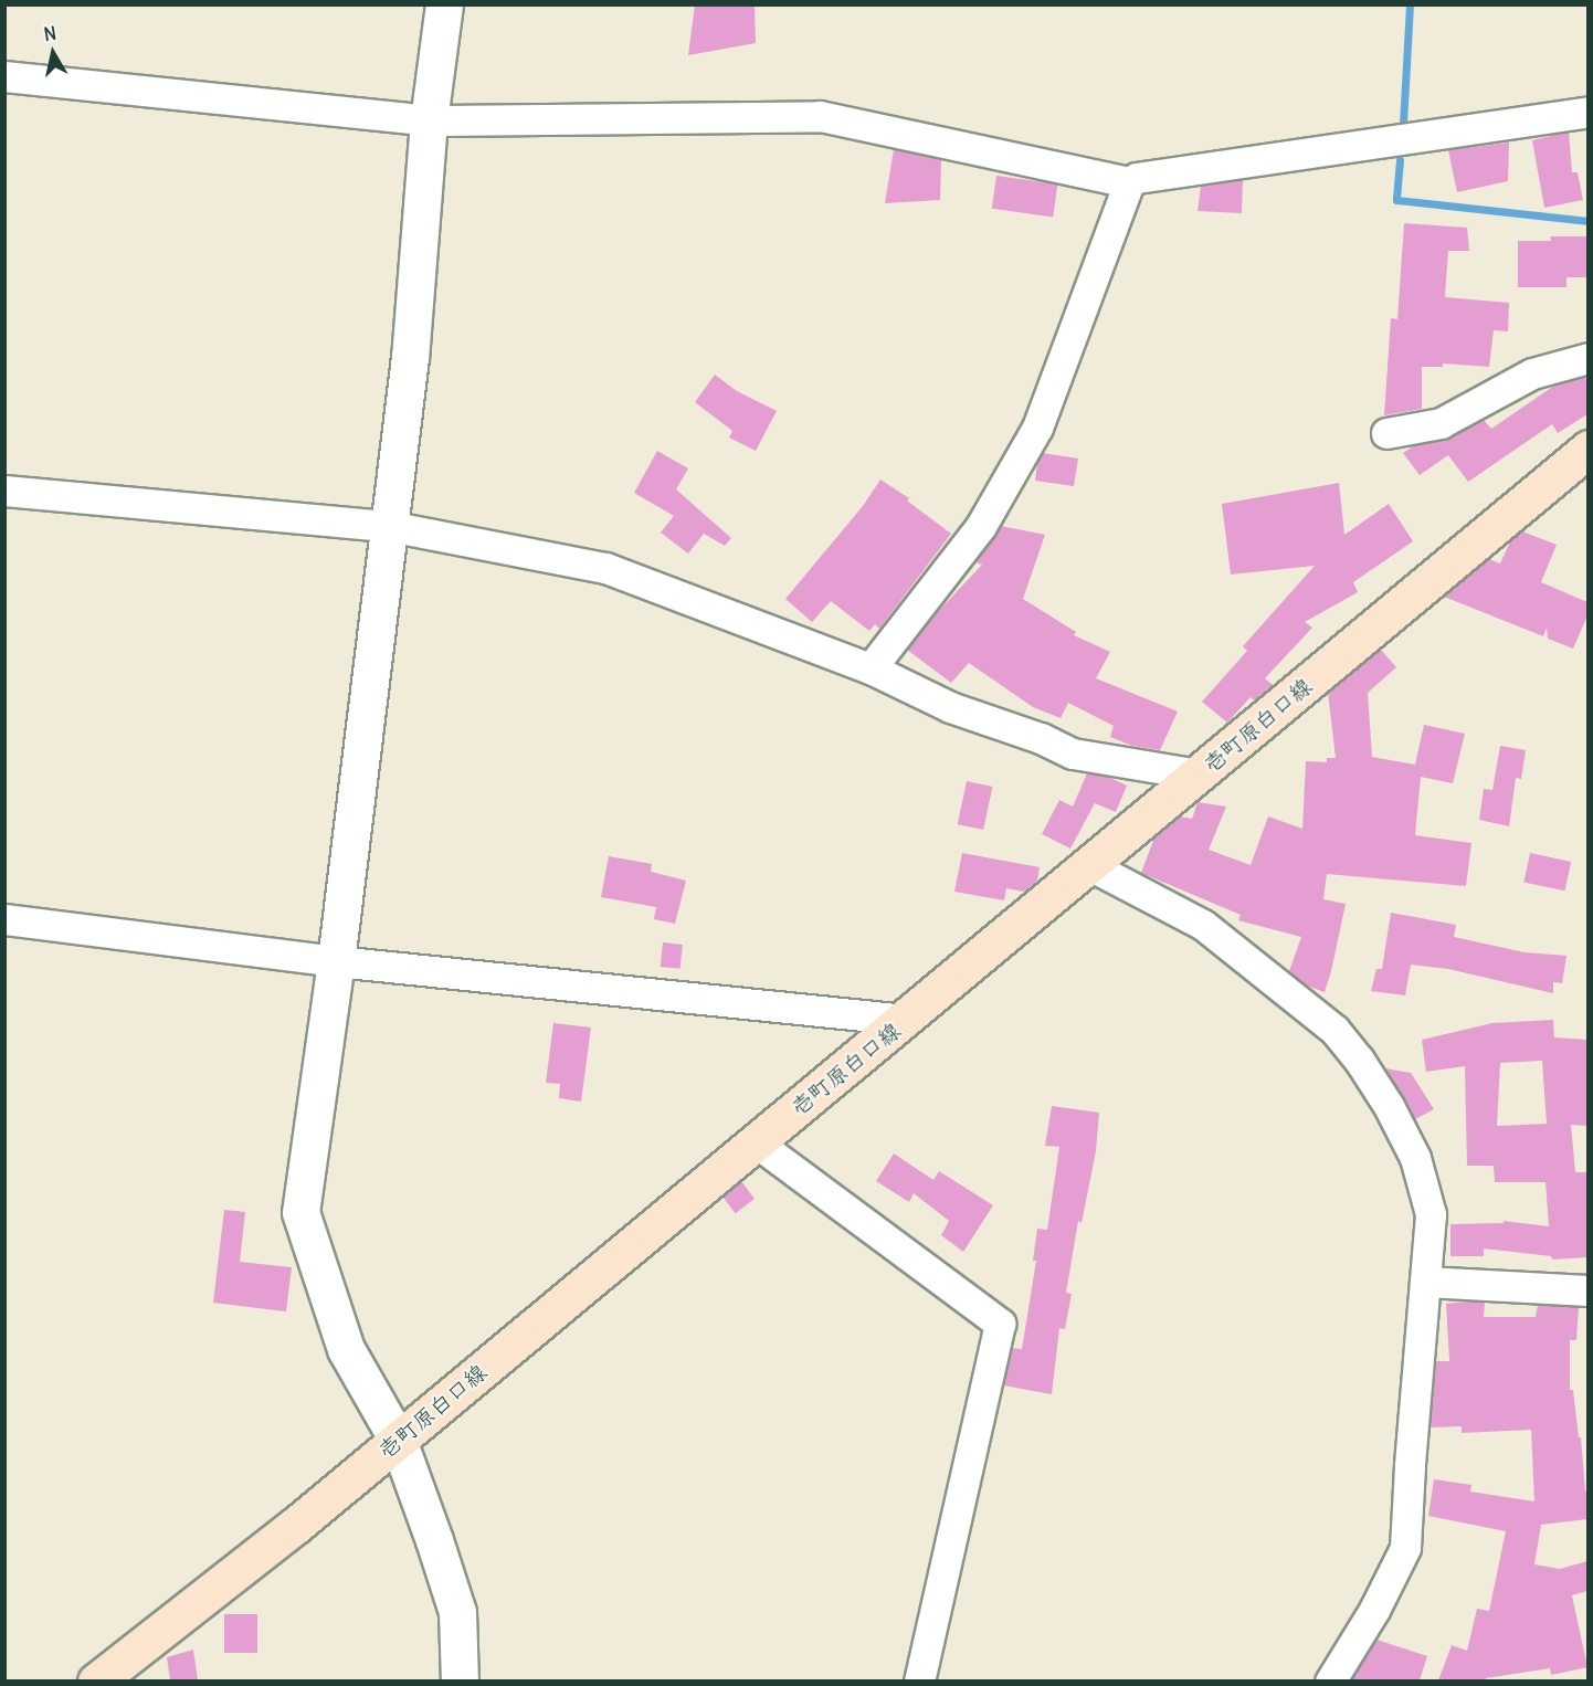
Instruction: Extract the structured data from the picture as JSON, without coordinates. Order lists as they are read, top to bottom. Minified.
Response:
{"streets":{"main road":["壱町原白口線"]},"north":"top"}
